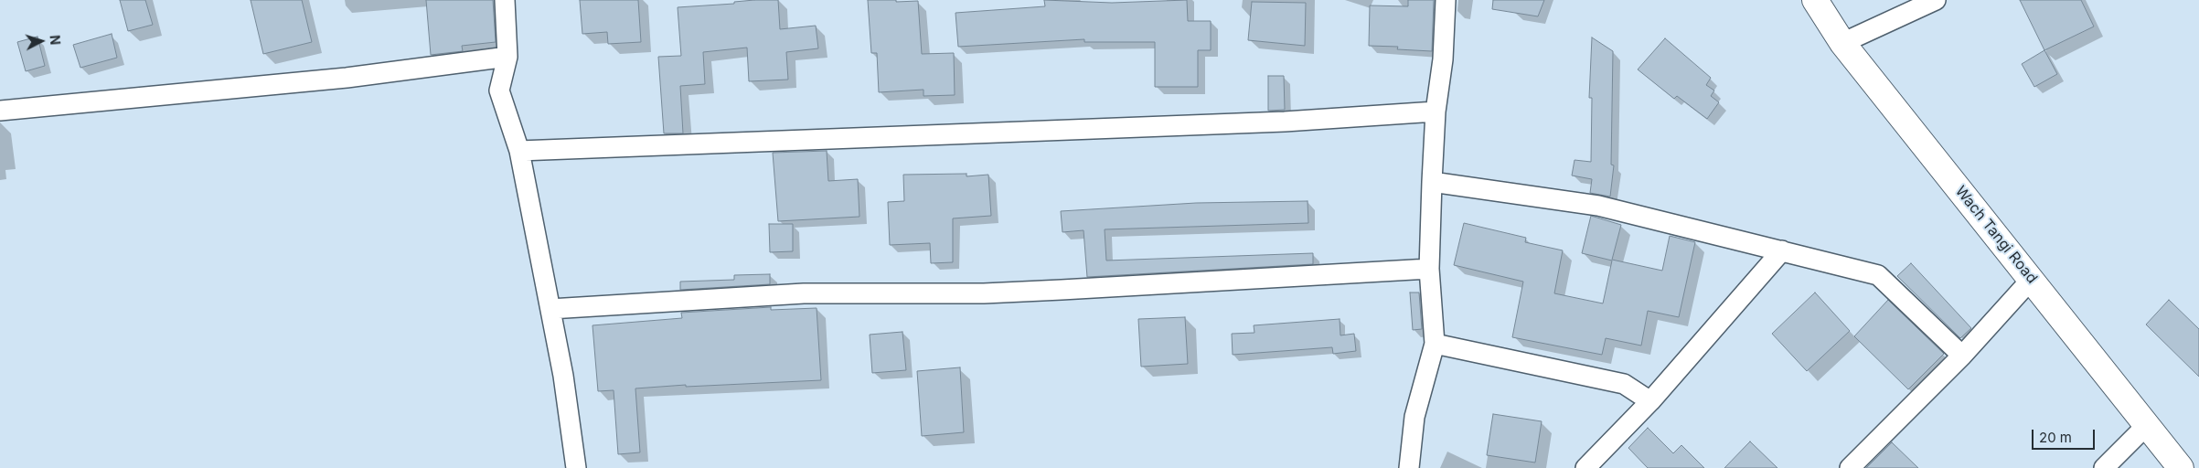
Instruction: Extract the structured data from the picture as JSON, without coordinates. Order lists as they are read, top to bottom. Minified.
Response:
{"streets":{"main road":["Wach Tangi Road"]},"scale_bar":"20 m","north":"right"}
